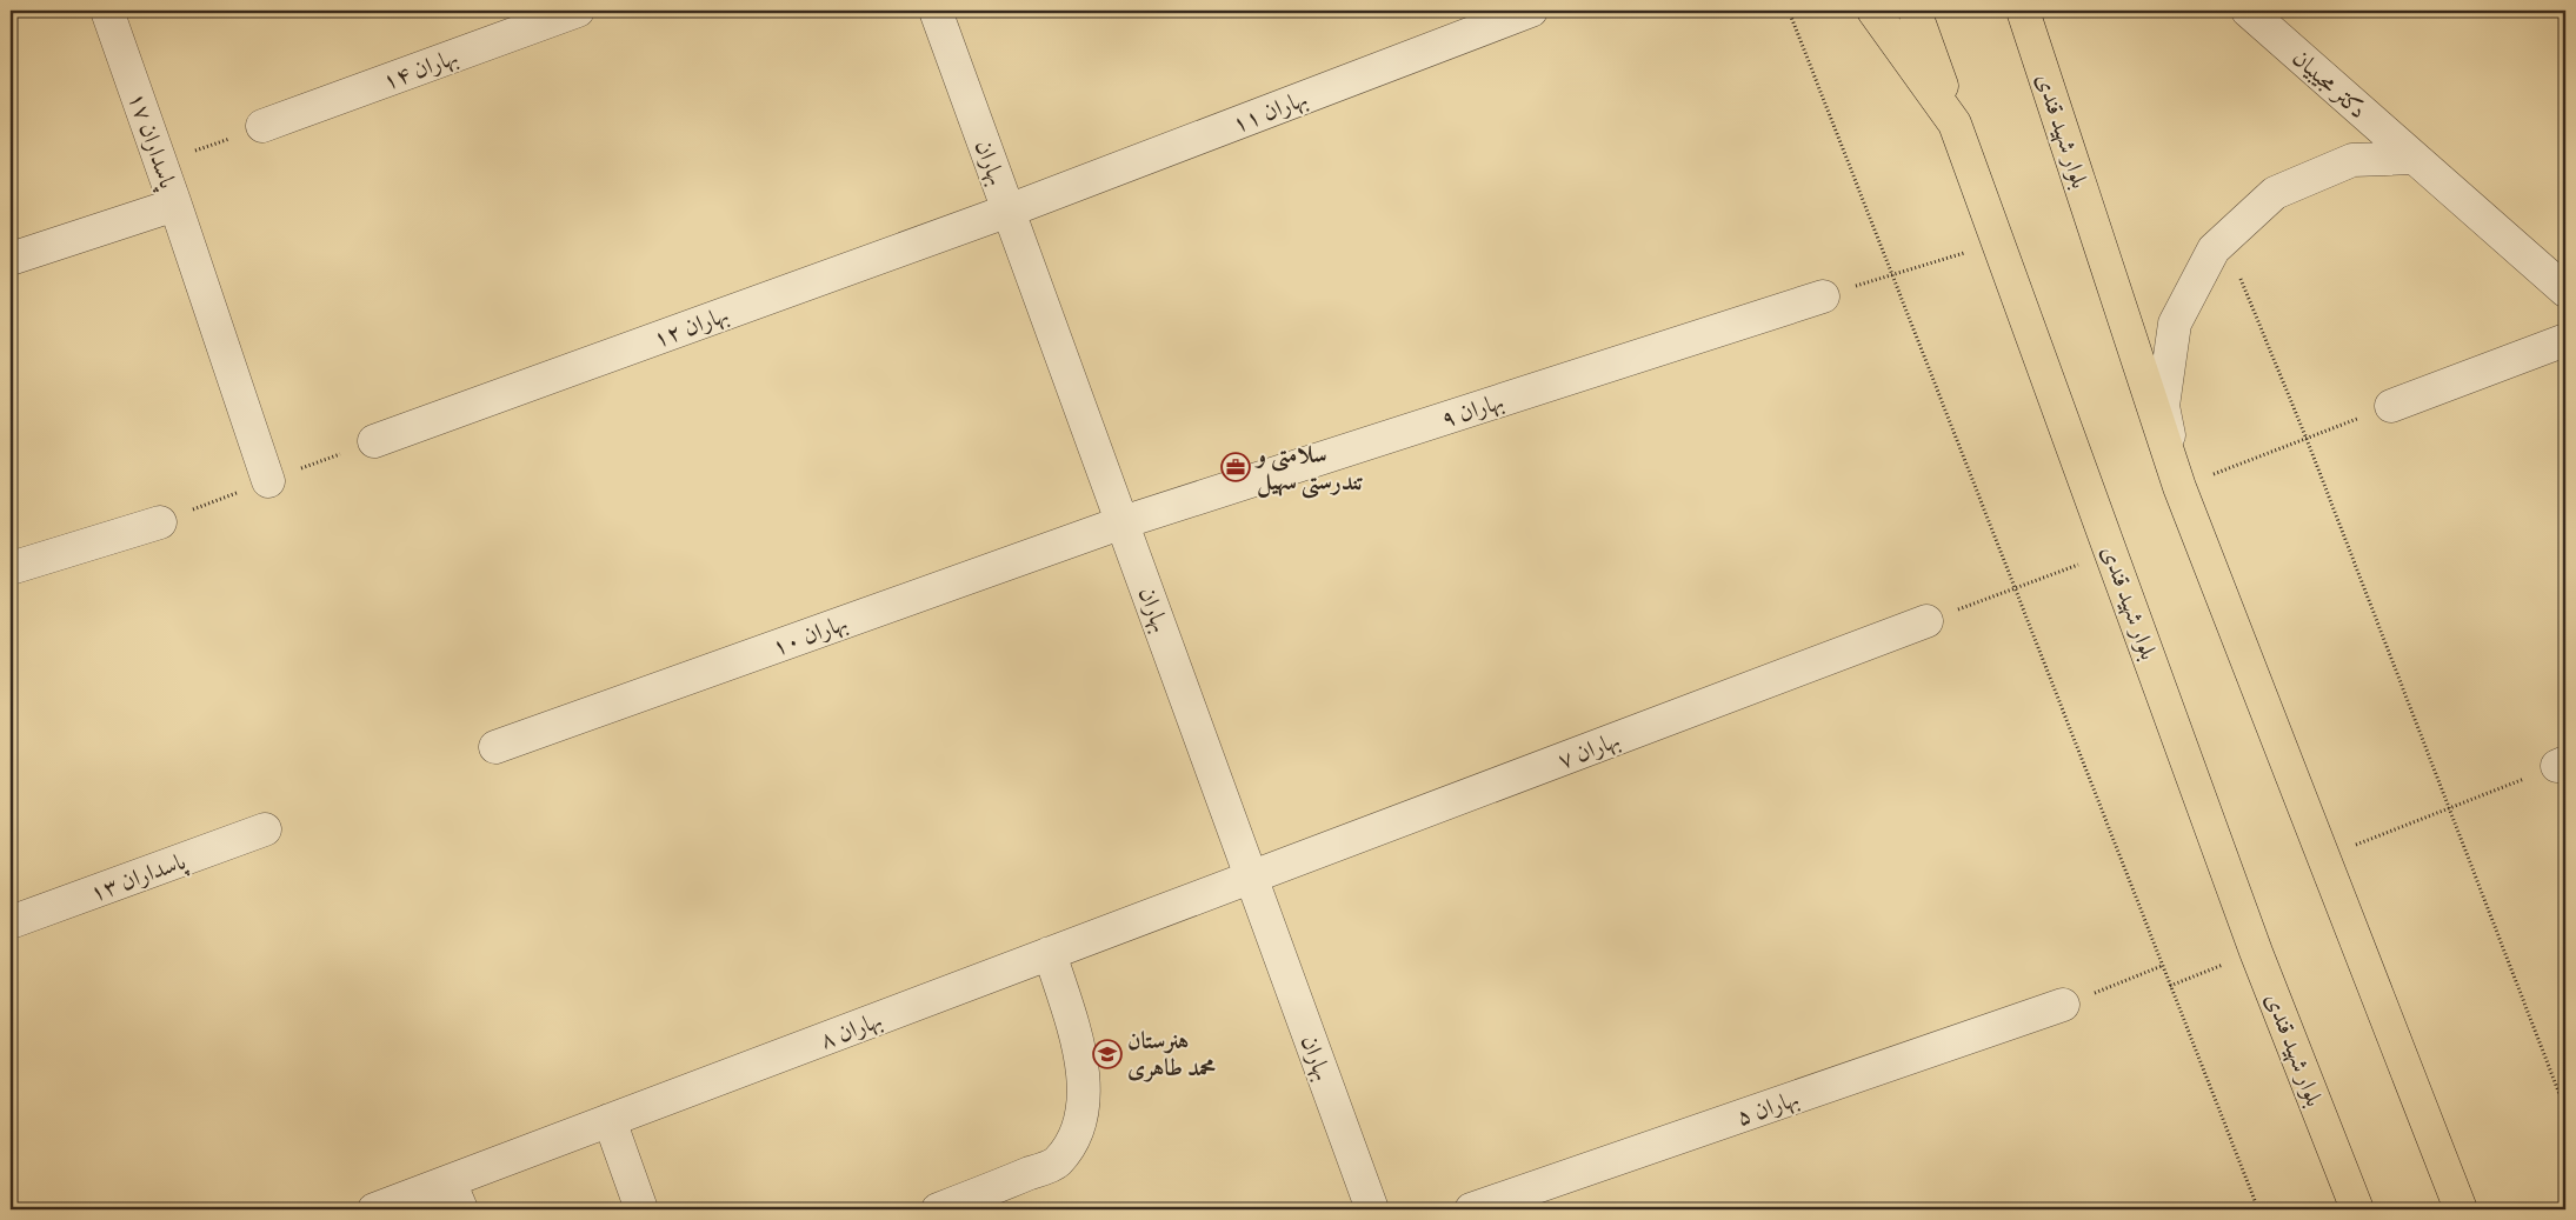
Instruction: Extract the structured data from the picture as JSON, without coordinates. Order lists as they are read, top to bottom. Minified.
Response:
{"streets":{"main road":["بلوار شهید قندی"],"street":["بهاران ۱۴","دکتر مجیبیان","بهاران ۱۱","پاسداران ۱۷","بهاران","بهاران ۱۲","بهاران ۹","بهاران ۱۰","بهاران ۷","پاسداران ۱۳","بهاران ۸","بهاران ۵"]},"crossings":[["بهاران ۱۱","بهاران"],["بهاران ۱۱","بهاران ۱۲"],["بهاران","بهاران ۱۲"],["بهاران","بهاران ۹"],["بهاران","بهاران ۱۰"],["بهاران","بهاران ۷"],["بهاران","بهاران ۸"],["بهاران ۹","بهاران ۱۰"],["بهاران ۷","بهاران ۸"]],"places":{"office":["سلامتی و تندرستی سهیل"],"school or university":["هنرستان محمد طاهری"]}}
